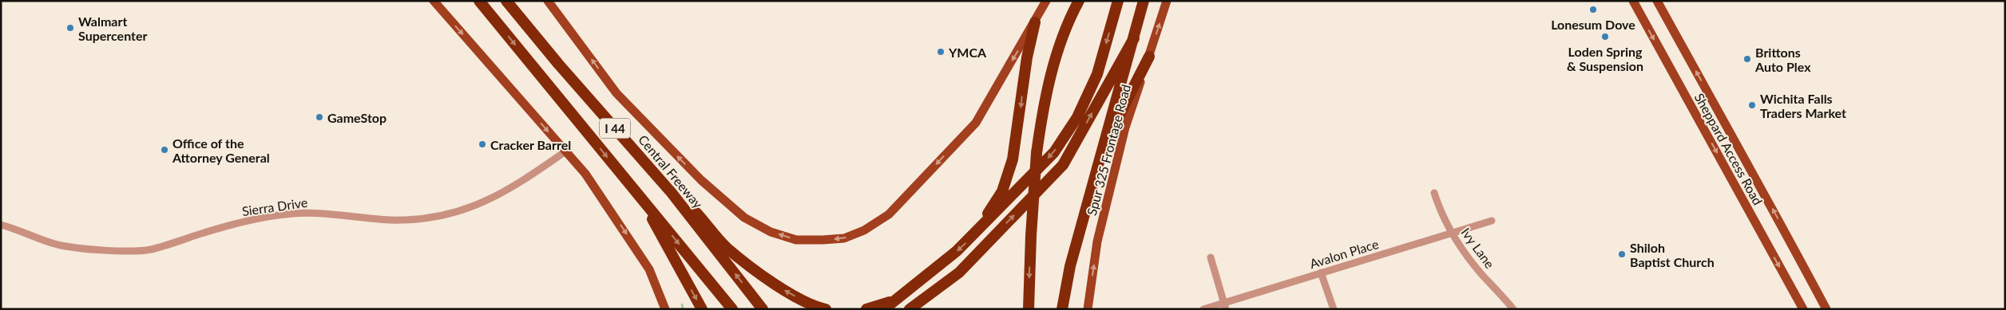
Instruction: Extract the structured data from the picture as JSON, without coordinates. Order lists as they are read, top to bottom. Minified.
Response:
{"streets":{"highway":["I 44","Central Freeway"],"main road":["Sheppard Access Road","Spur 325 Frontage Road"],"street":["Sierra Drive","Ivy Lane","Avalon Place"]},"crossings":[["Ivy Lane","Avalon Place"]],"one_way":["Spur 325 Frontage Road"],"places":["Lonesum Dove","Walmart Supercenter","Loden Spring & Suspension","YMCA","Brittons Auto Plex","Wichita Falls Traders Market","GameStop","Cracker Barrel","Office of the Attorney General","Shiloh Baptist Church"]}
